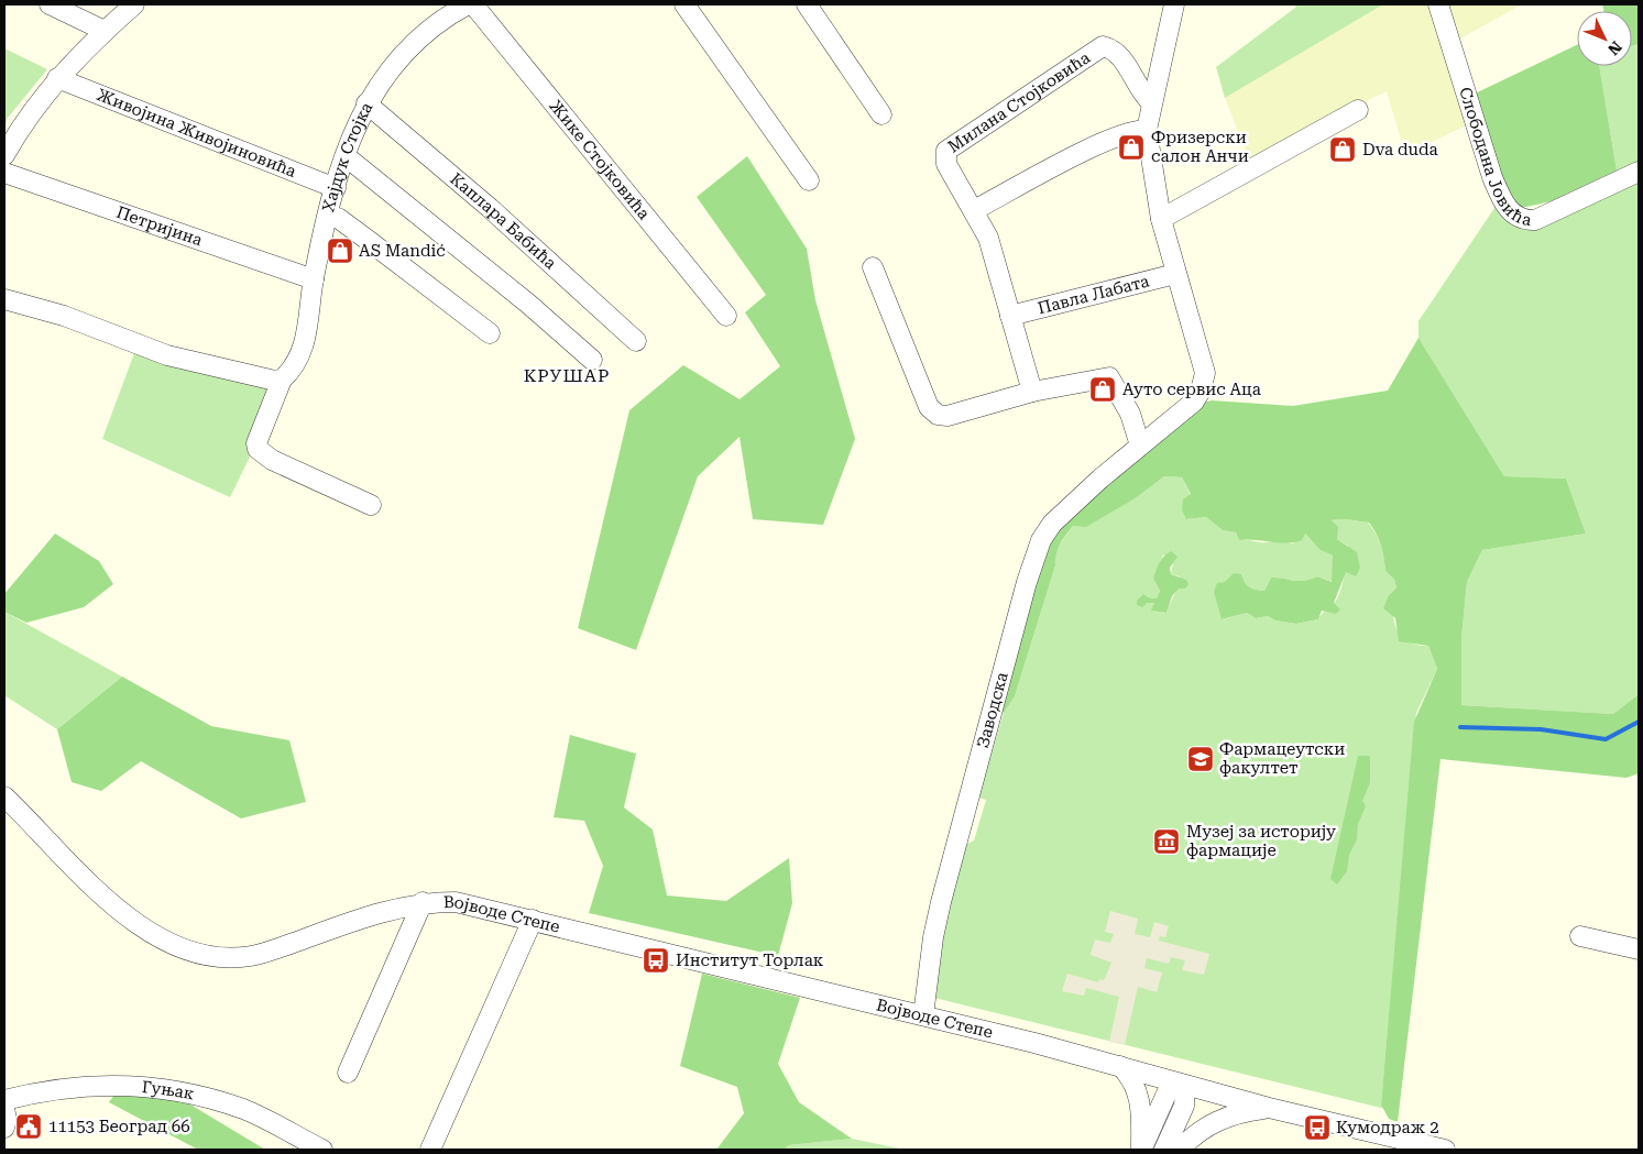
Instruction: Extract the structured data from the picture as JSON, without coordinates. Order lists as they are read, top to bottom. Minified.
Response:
{"streets":{"street":["Милана Стојковића","Живојина Живојиновића","Слободана Јовића","Хајдук Стојка","Жике Стојковића","Каплара Бабића","Петријина","Павла Лабата","Заводска","Војводе Степе","Гуњак"]},"crossings":[["Милана Стојковића","Павла Лабата"],["Живојина Живојиновића","Хајдук Стојка"],["Хајдук Стојка","Каплара Бабића"],["Хајдук Стојка","Петријина"],["Павла Лабата","Заводска"],["Заводска","Војводе Степе"]],"districts":["КРУШАР"],"places":{"shop":["Фризерски салон Анчи","Dva duda","AS Mandić","Ауто сервис Аца"],"school or university":["Фармацеутски факултет"],"museum":["Музеј за историју фармације"],"bus stop":["Институт Торлак","Кумодраж 2"],"public building":["11153 Београд 66"]},"north":"bottom right"}
